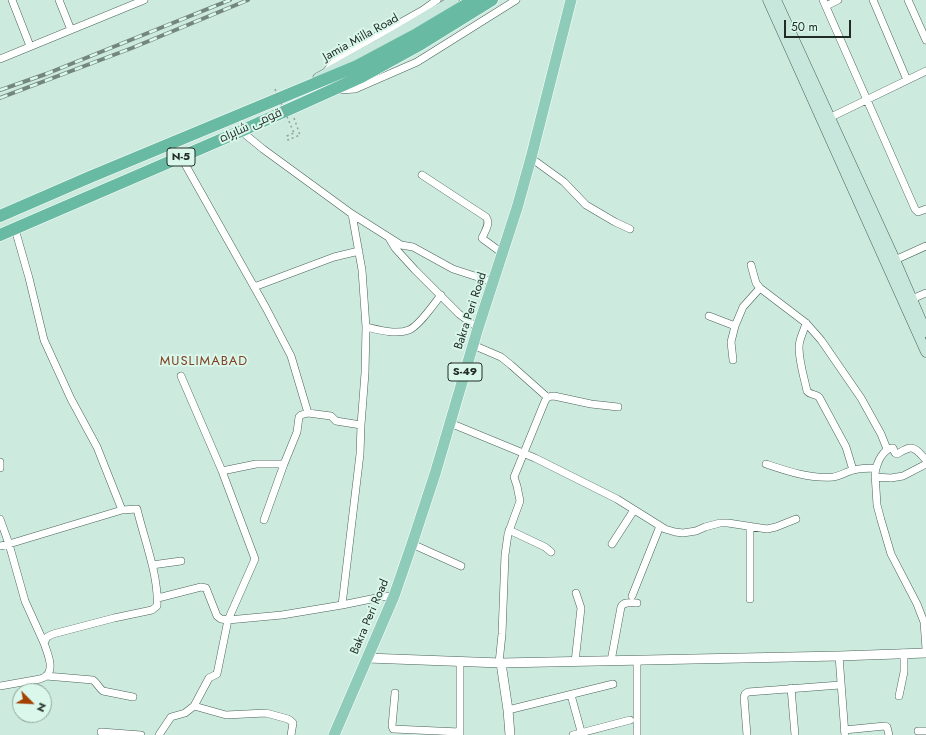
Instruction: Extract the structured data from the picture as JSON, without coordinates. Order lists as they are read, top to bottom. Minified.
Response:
{"streets":{"highway":["قومی شاہراہ","N-5"],"main road":["Jamia Milla Road","Bakra Peri Road","S-49"]},"crossings":[["Jamia Milla Road","قومی شاہراہ"]],"districts":["MUSLIMABAD"],"scale_bar":"50 m","north":"bottom right"}
